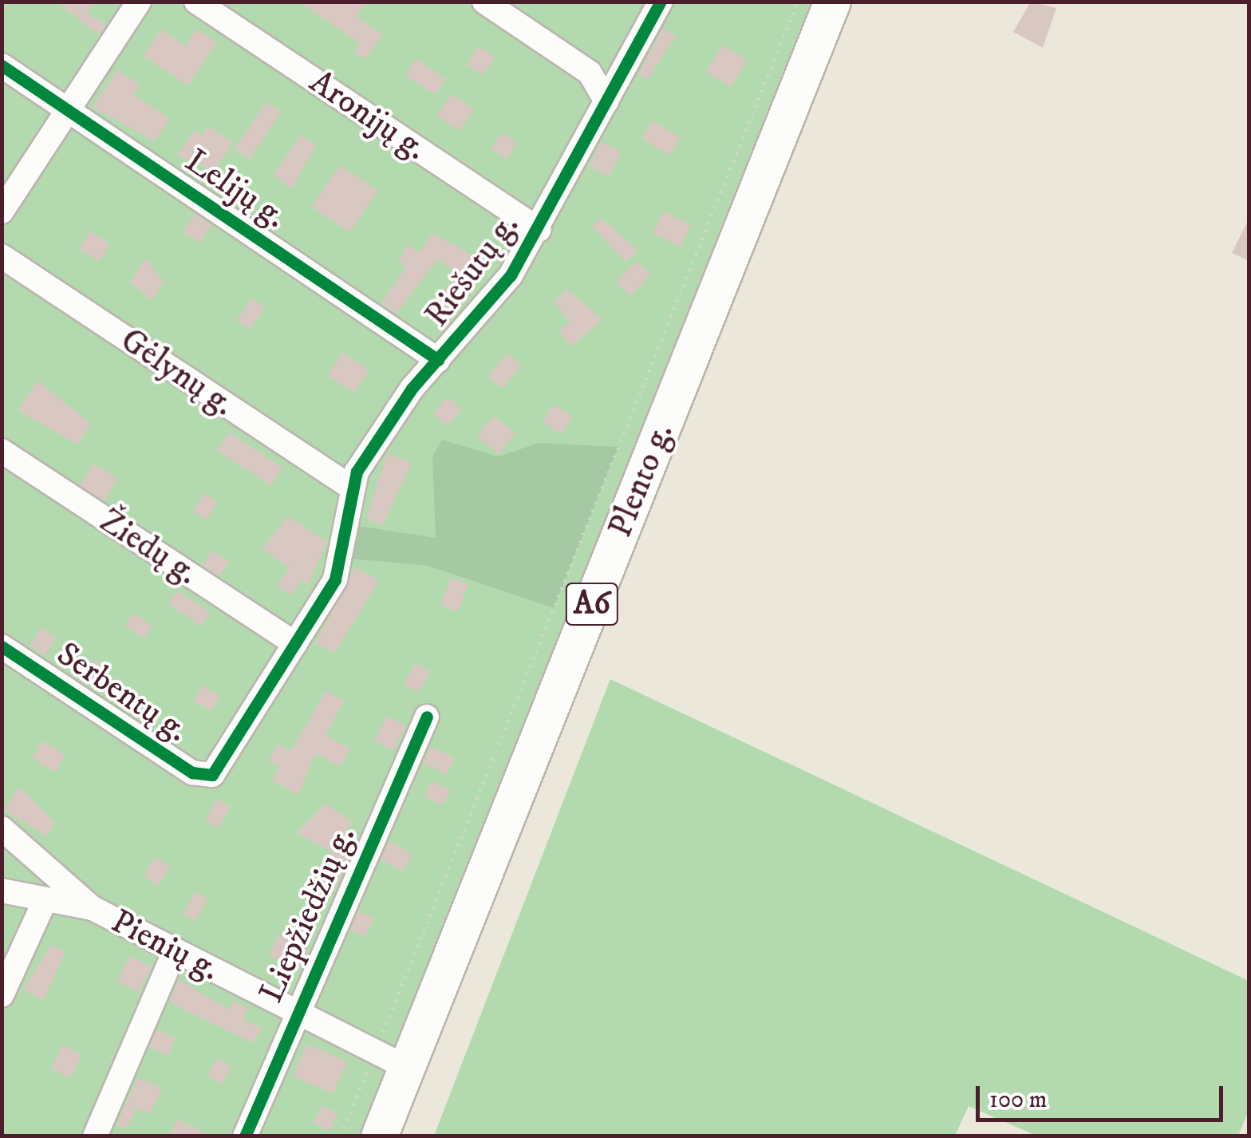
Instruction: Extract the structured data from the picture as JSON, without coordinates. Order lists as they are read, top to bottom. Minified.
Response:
{"streets":{"highway":["Plento g.","A6"],"street":["Aronijų g.","Lelijų g.","Riešutų g.","Gėlynų g.","Žiedų g.","Serbentų g.","Liepžiedžių g.","Pienių g."]},"crossings":[["Aronijų g.","Riešutų g."],["Lelijų g.","Riešutų g."],["Riešutų g.","Gėlynų g."],["Riešutų g.","Žiedų g."],["Riešutų g.","Serbentų g."],["Plento g.","Pienių g."],["Liepžiedžių g.","Pienių g."]],"scale_bar":"100 m"}
